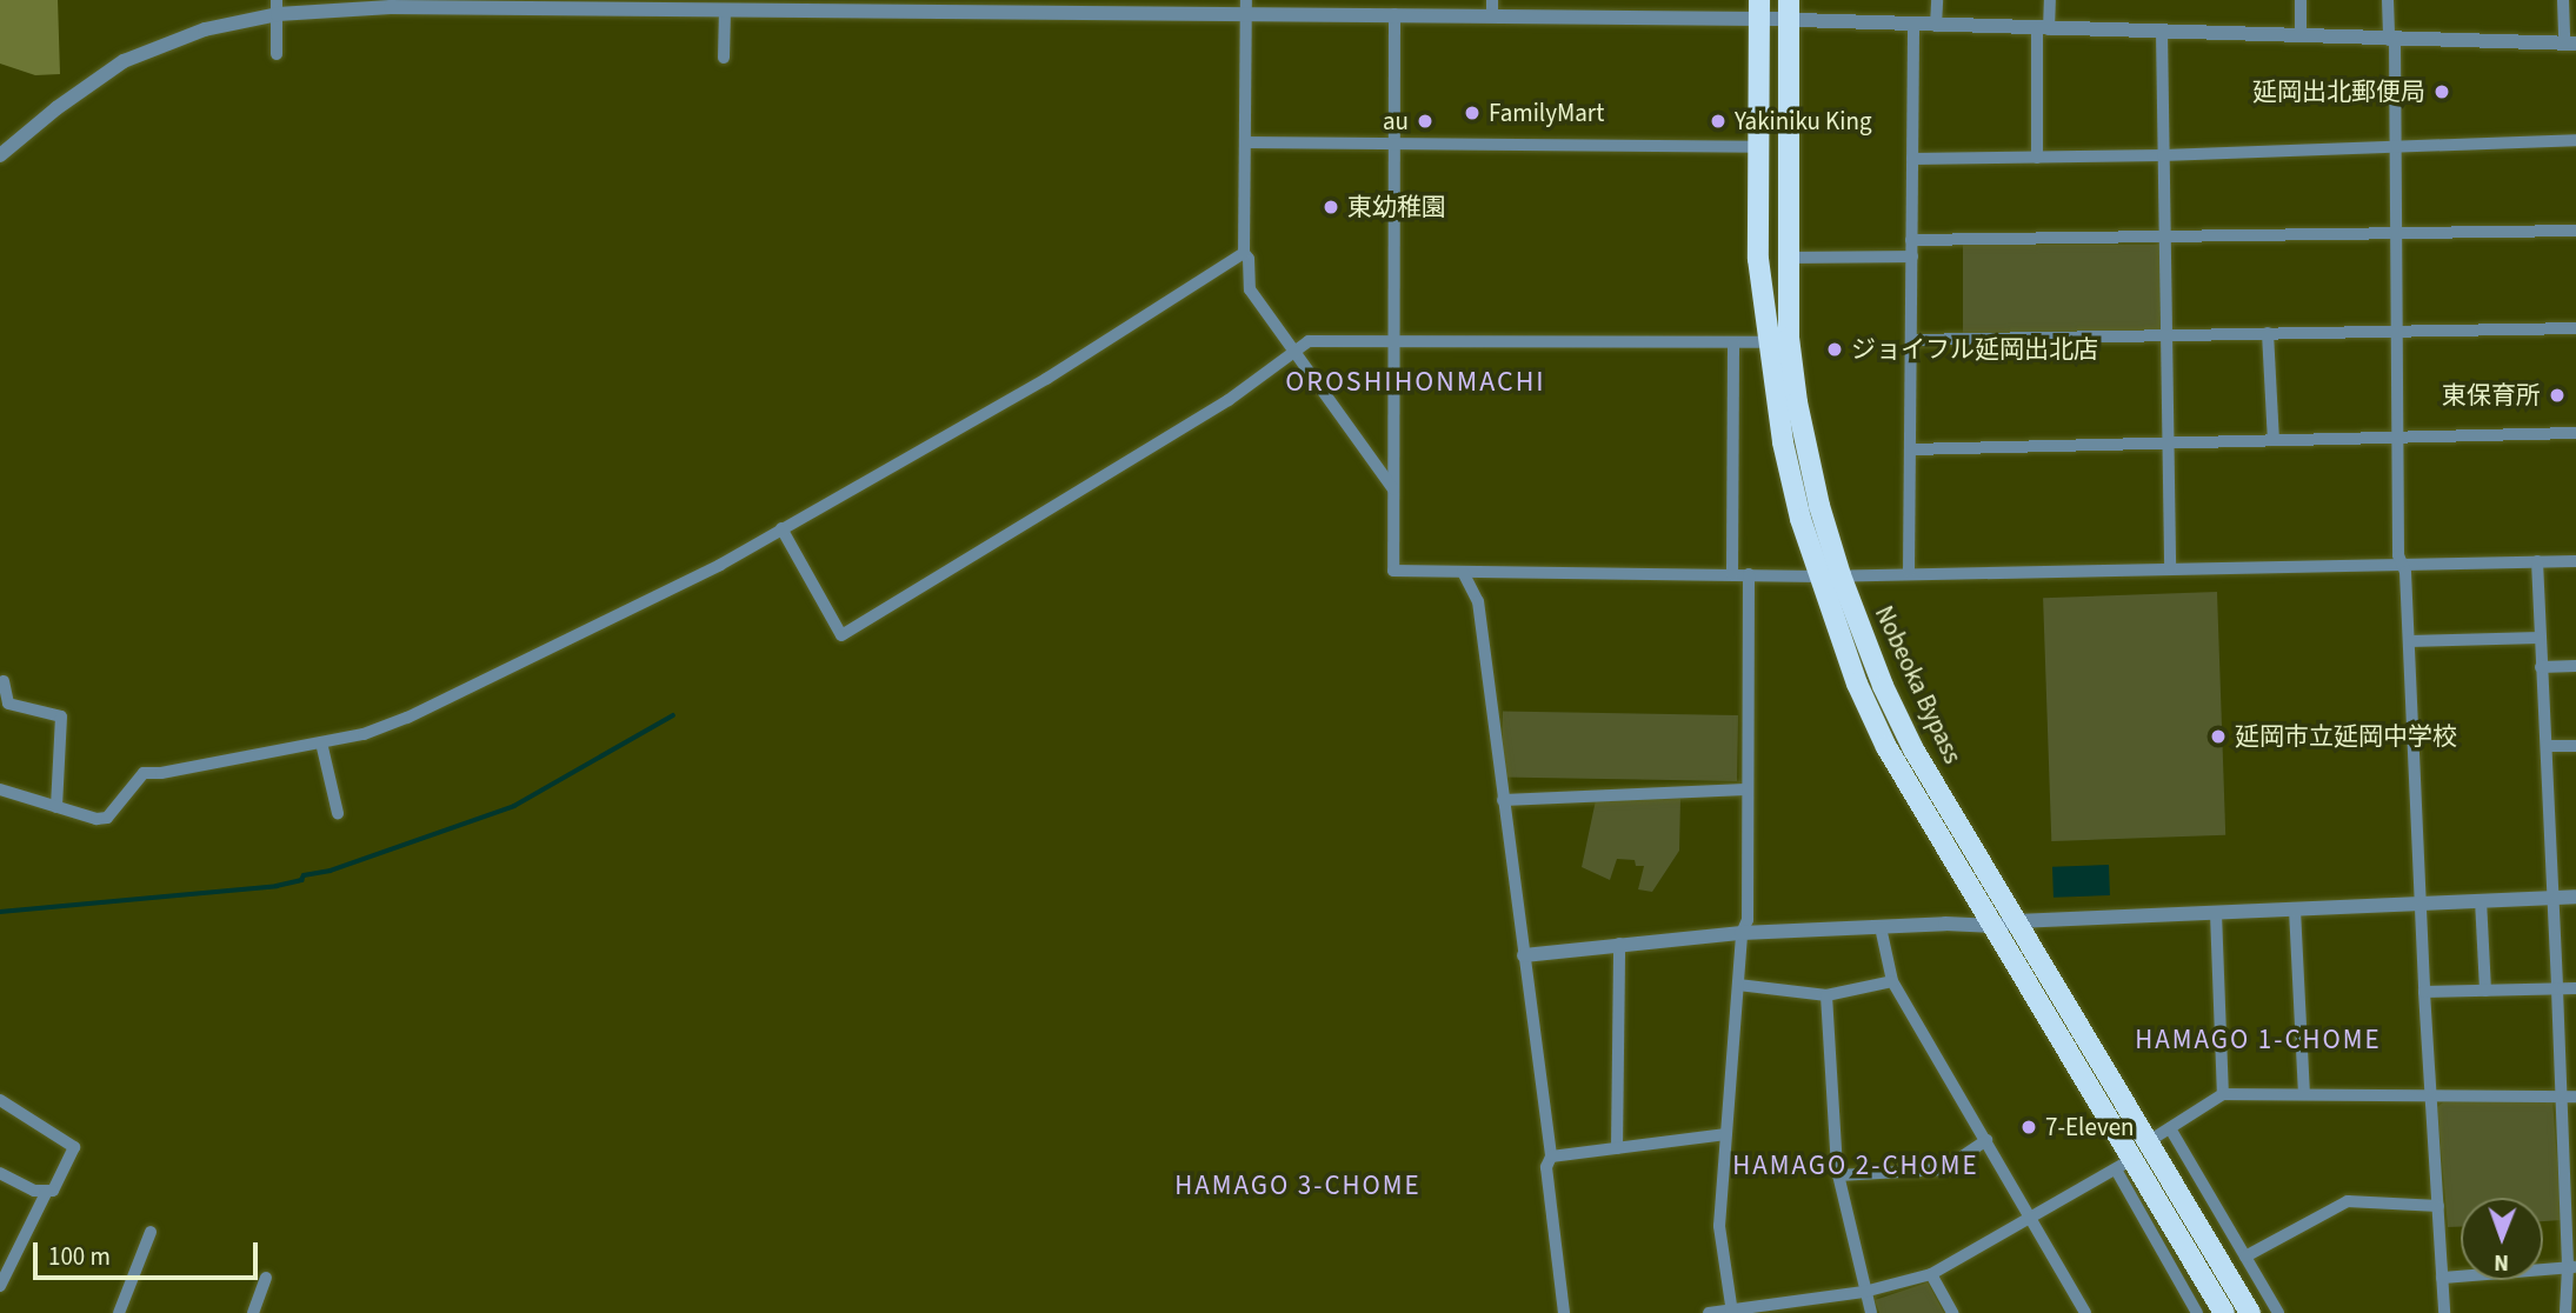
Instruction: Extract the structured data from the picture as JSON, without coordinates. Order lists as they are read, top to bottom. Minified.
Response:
{"streets":{"highway":["Nobeoka Bypass"]},"districts":["OROSHIHONMACHI","HAMAGO 1-CHOME","HAMAGO 2-CHOME","HAMAGO 3-CHOME"],"places":["延岡出北郵便局","FamilyMart","au","Yakiniku King","東幼稚園","ジョイフル延岡出北店","東保育所","延岡市立延岡中学校","7-Eleven"],"scale_bar":"100 m","north":"bottom"}
